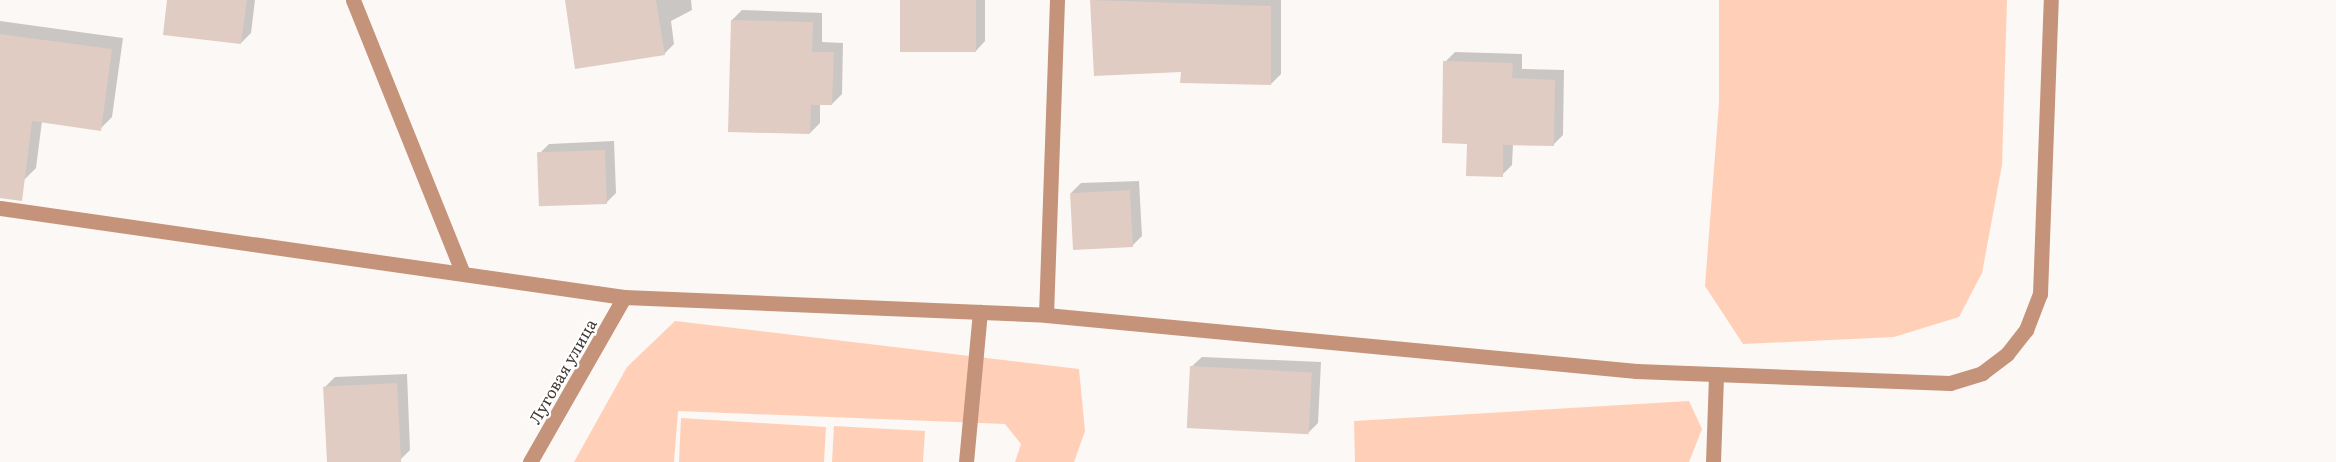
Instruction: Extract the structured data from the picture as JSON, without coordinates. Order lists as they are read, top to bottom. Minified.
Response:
{"streets":{"street":["Луговая улица"]}}
